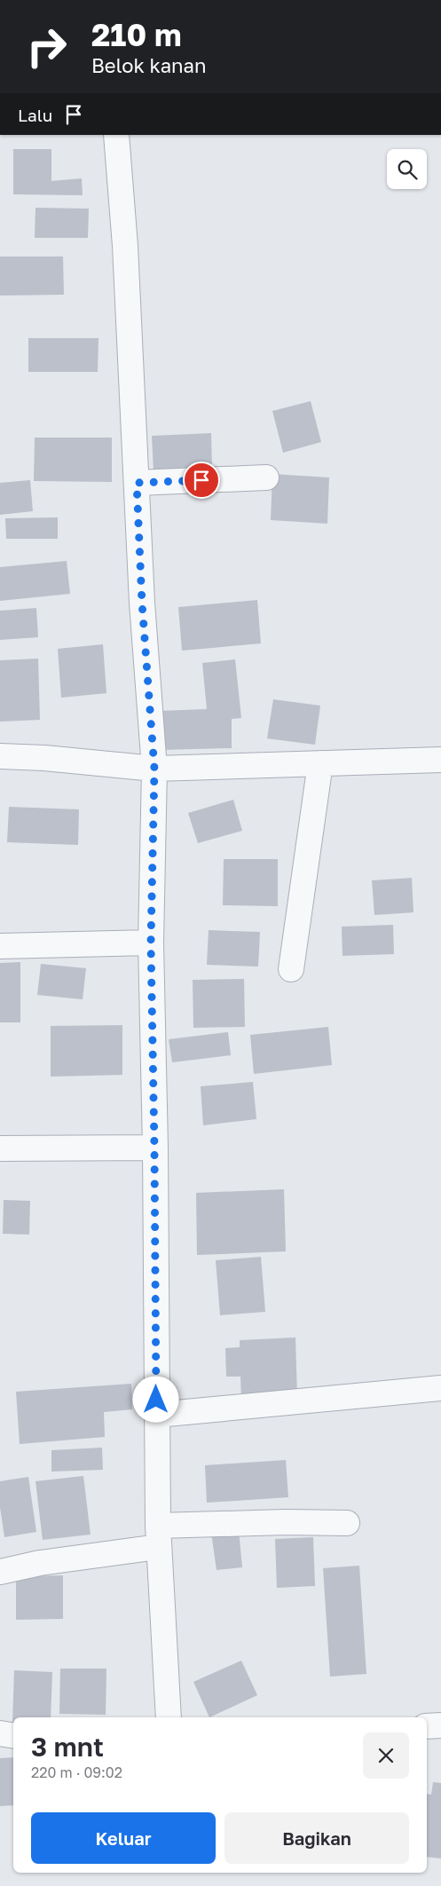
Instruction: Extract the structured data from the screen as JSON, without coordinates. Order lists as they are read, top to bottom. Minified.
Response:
{"page":{"turn":["210 m","Belok kanan"],"then":"Lalu","heading":["3 mnt","220 m · 09:02"],"buttons":["Keluar","Bagikan"]}}
